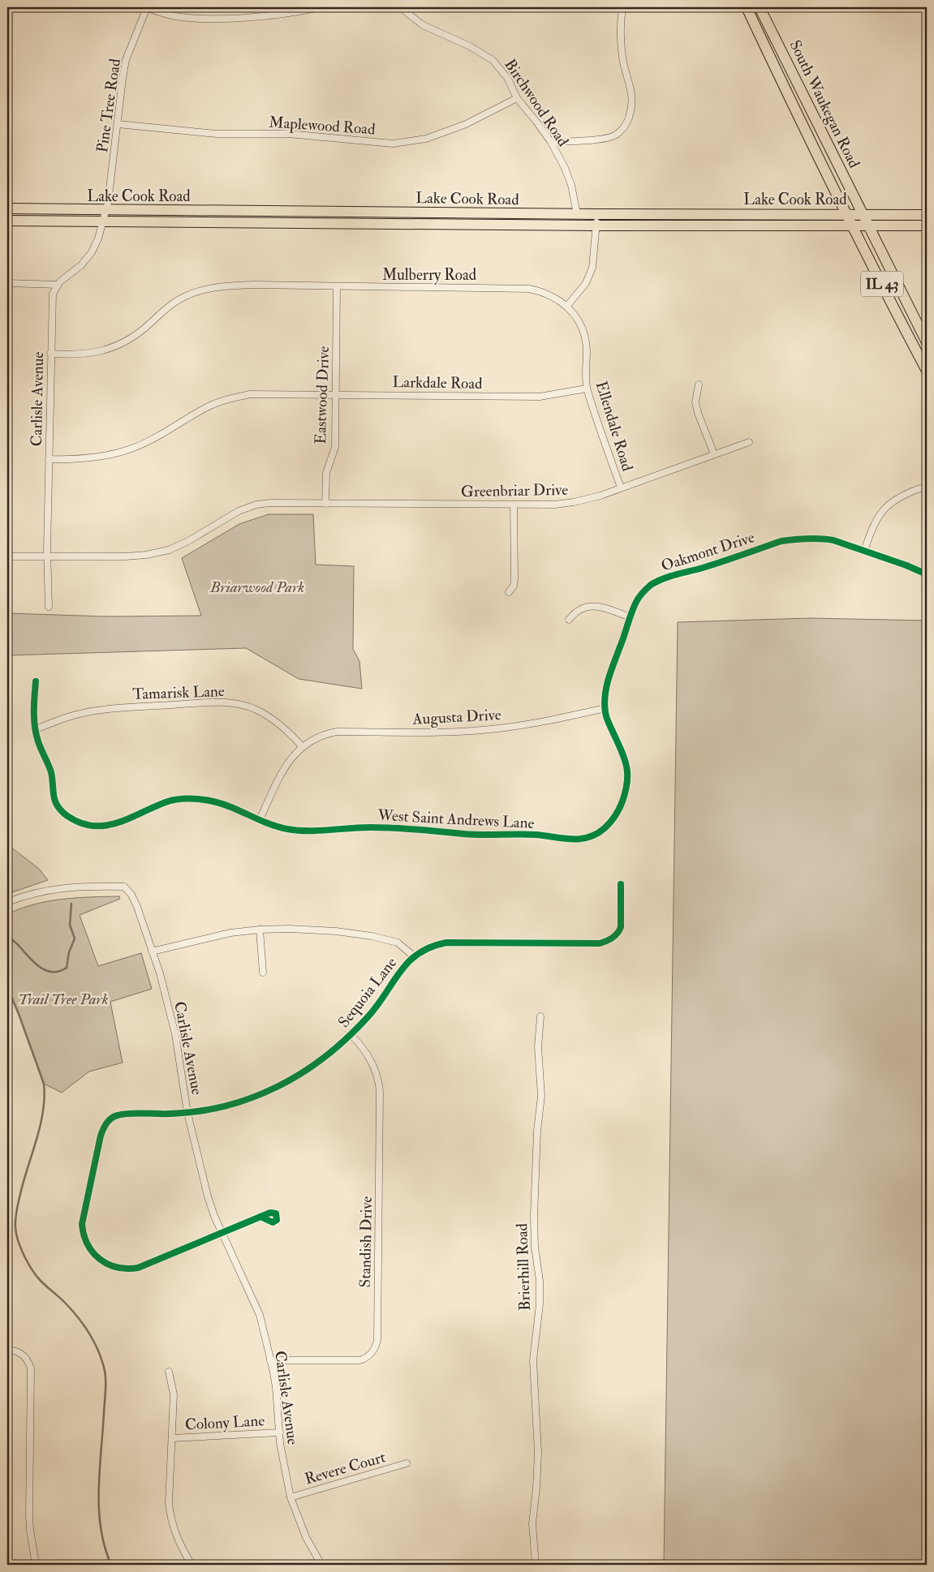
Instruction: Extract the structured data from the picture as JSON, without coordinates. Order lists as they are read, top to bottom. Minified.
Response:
{"streets":{"main road":["South Waukegan Road","Lake Cook Road","IL 43"],"street":["Birchwood Road","Pine Tree Road","Maplewood Road","Mulberry Road","Larkdale Road","Eastwood Drive","Carlisle Avenue","Ellendale Road","Greenbriar Drive","Oakmont Drive","Tamarisk Lane","Augusta Drive","West Saint Andrews Lane","Sequoia Lane","Standish Drive","Brierhill Road","Colony Lane","Revere Court"]},"crossings":[["Birchwood Road","Maplewood Road"],["Birchwood Road","Lake Cook Road"],["South Waukegan Road","Lake Cook Road"],["South Waukegan Road","IL 43"],["Pine Tree Road","Maplewood Road"],["Pine Tree Road","Lake Cook Road"],["Lake Cook Road","IL 43"],["Mulberry Road","Eastwood Drive"],["Mulberry Road","Carlisle Avenue"],["Mulberry Road","Ellendale Road"],["Larkdale Road","Eastwood Drive"],["Larkdale Road","Carlisle Avenue"],["Larkdale Road","Ellendale Road"],["Eastwood Drive","Greenbriar Drive"],["Carlisle Avenue","Greenbriar Drive"],["Carlisle Avenue","Sequoia Lane"],["Carlisle Avenue","Standish Drive"],["Carlisle Avenue","Colony Lane"],["Carlisle Avenue","Revere Court"],["Ellendale Road","Greenbriar Drive"],["Oakmont Drive","Augusta Drive"],["Oakmont Drive","West Saint Andrews Lane"],["Tamarisk Lane","Augusta Drive"],["Tamarisk Lane","West Saint Andrews Lane"],["Sequoia Lane","Standish Drive"]],"parks":["Briarwood Park","Trail Tree Park"]}
